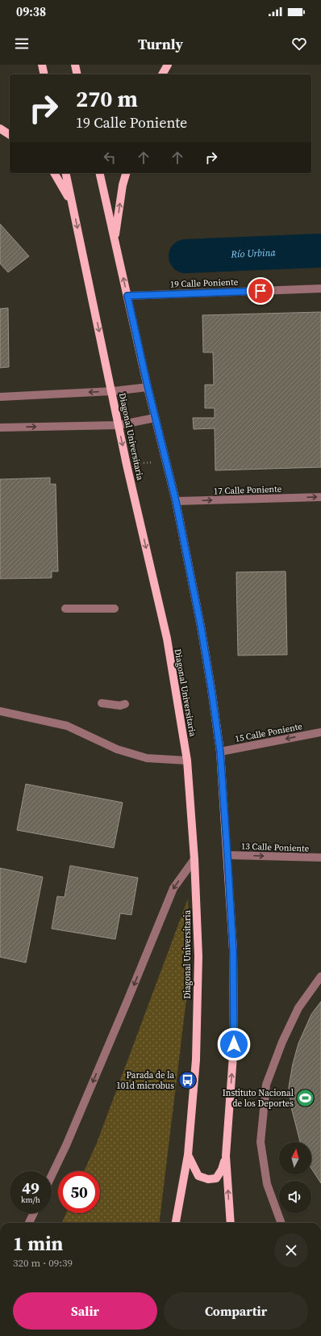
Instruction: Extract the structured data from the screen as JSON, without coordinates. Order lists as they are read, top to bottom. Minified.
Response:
{"streets":{"main road":["Diagonal Universitaria"],"street":["19 Calle Poniente","17 Calle Poniente","15 Calle Poniente","13 Calle Poniente"]},"one_way":["17 Calle Poniente","15 Calle Poniente","13 Calle Poniente"],"water":["Río Urbina"],"places":{"bus stop":["Parada de la 101d microbus"],"sports":["Instituto Nacional de los Deportes"]},"north":"top","page":{"status":"09:38","header":"Turnly","turn":["270 m","19 Calle Poniente"],"speed":"49 km/h","limit":"50","heading":["1 min","320 m · 09:39"],"buttons":["Salir","Compartir"]}}
